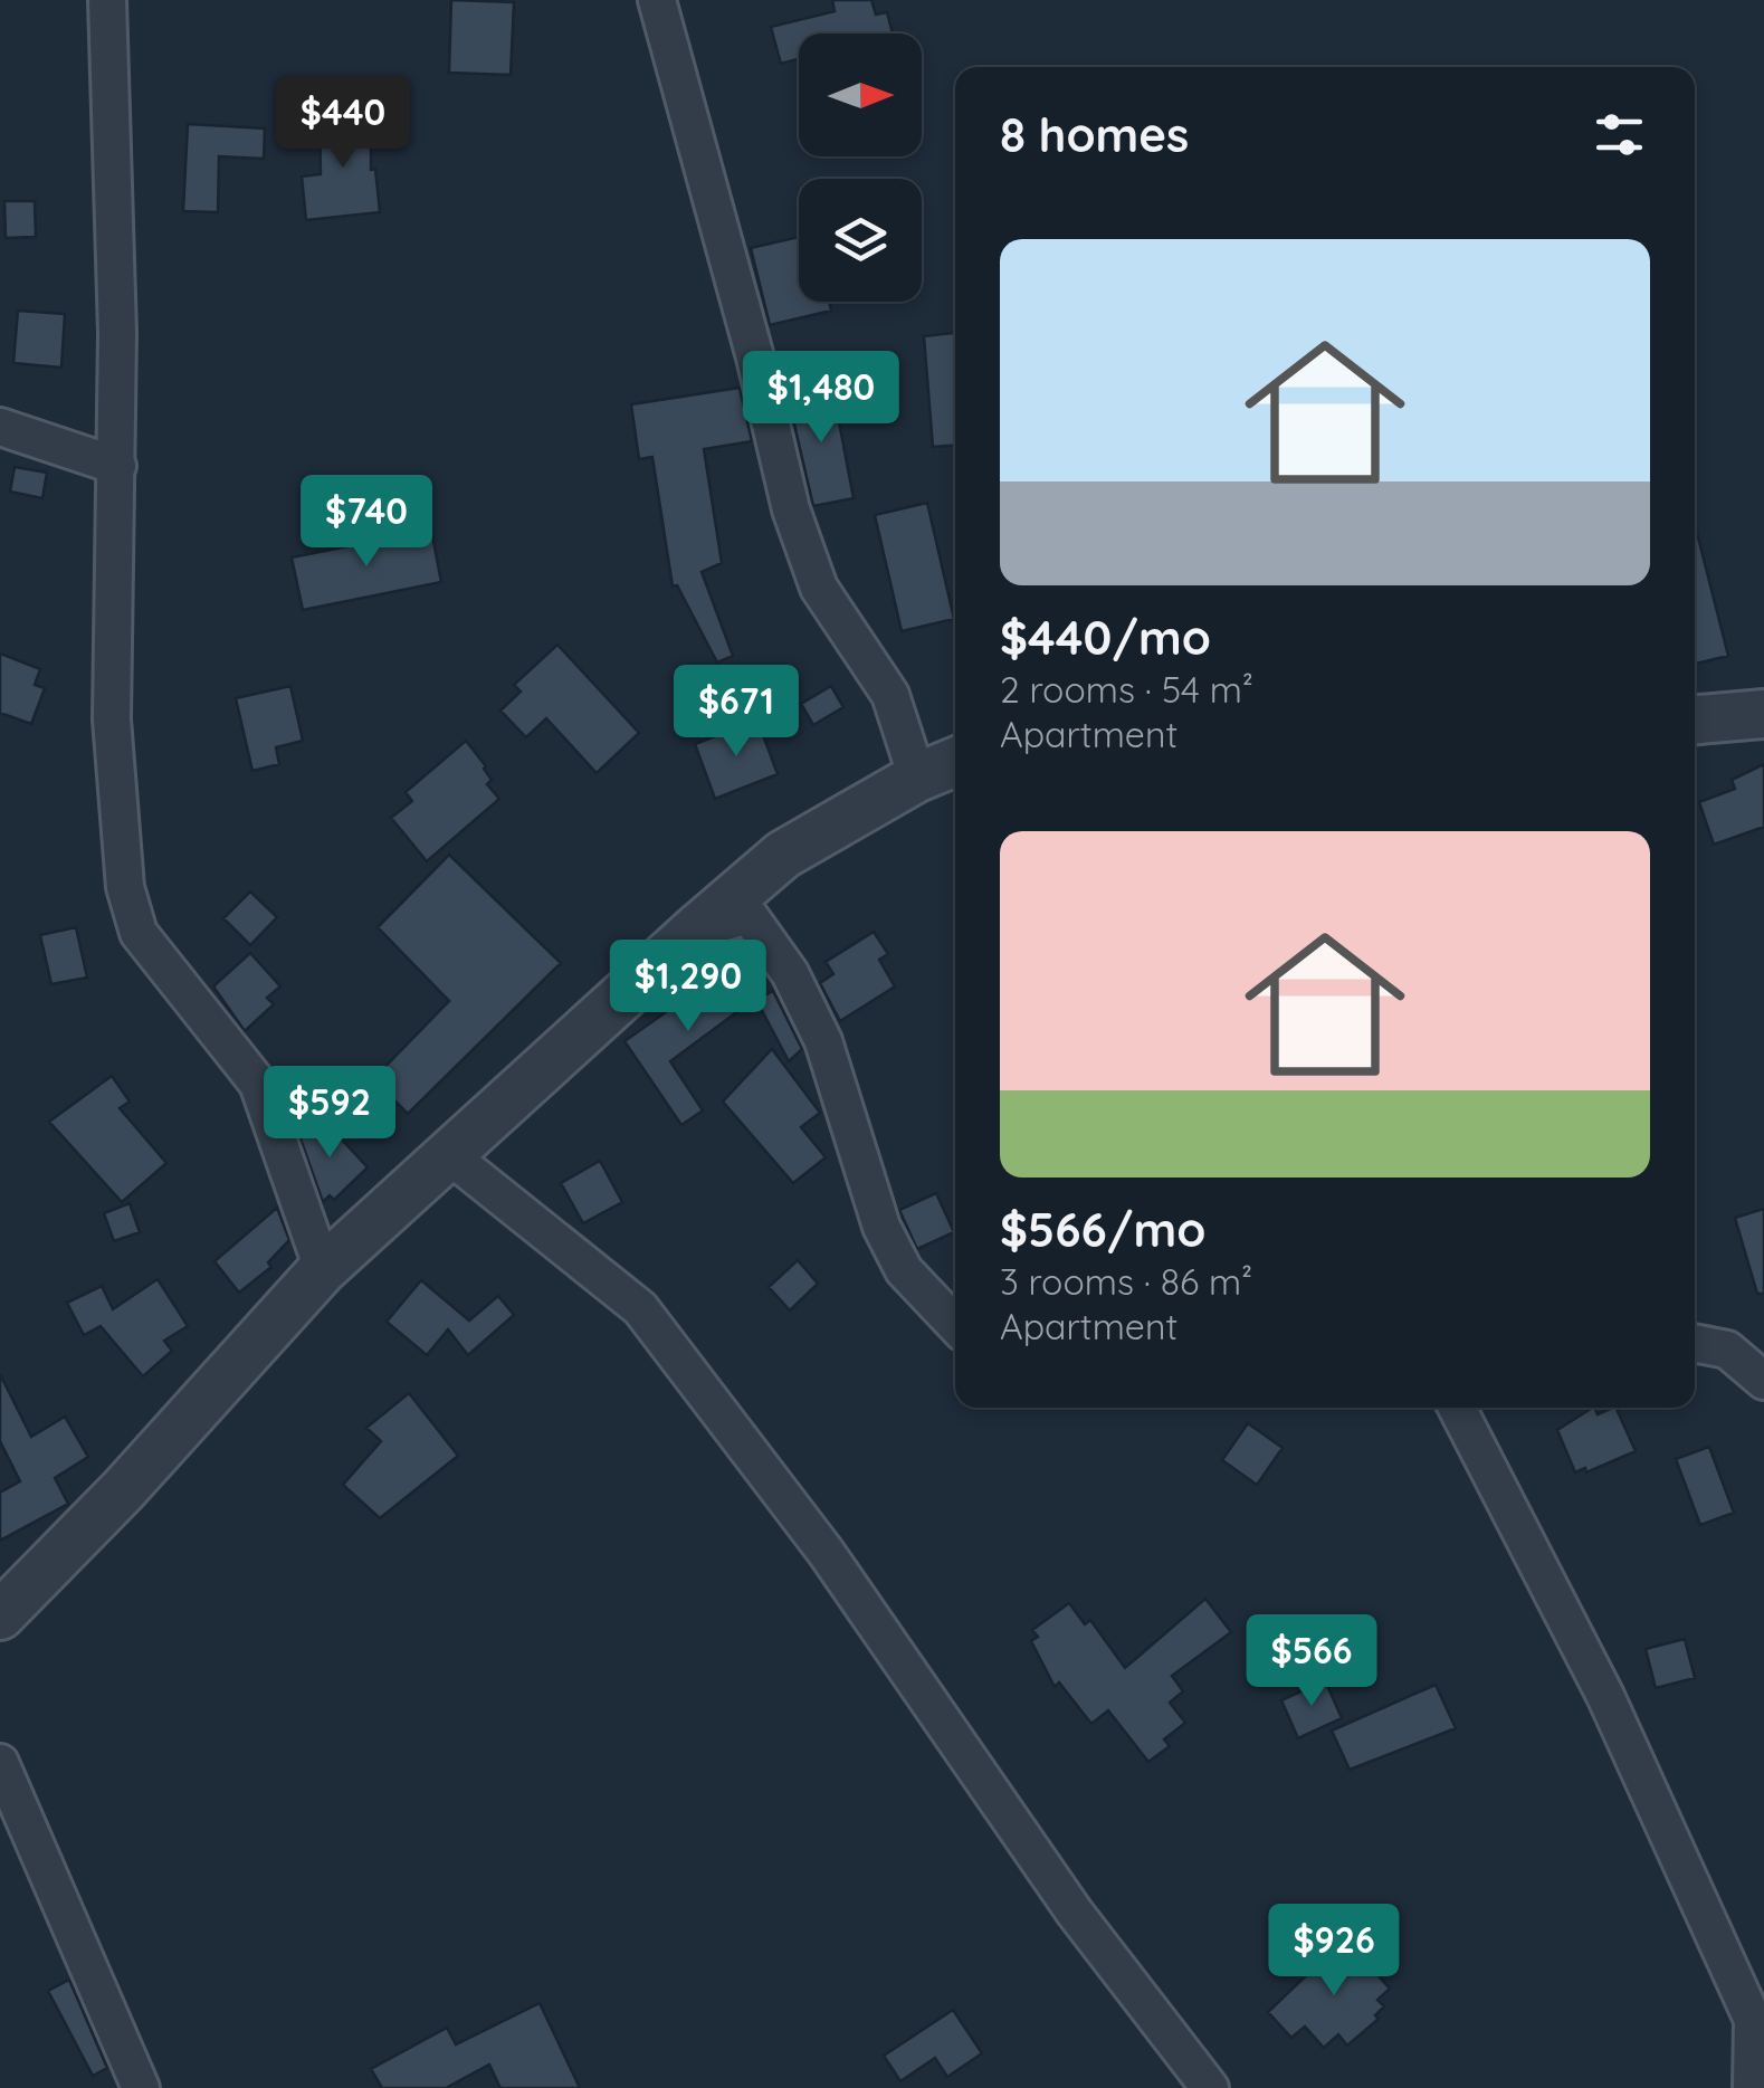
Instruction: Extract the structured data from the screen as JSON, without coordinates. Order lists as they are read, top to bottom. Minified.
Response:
{"north":"right","page":{"heading":"8 homes","price":["$440","$1,480","$740","$671","$1,290","$592","$566","$926"],"list":[{"name":"$440/mo","note":"2 rooms · 54 m² · Apartment"},{"name":"$566/mo","note":"3 rooms · 86 m² · Apartment"}]}}
